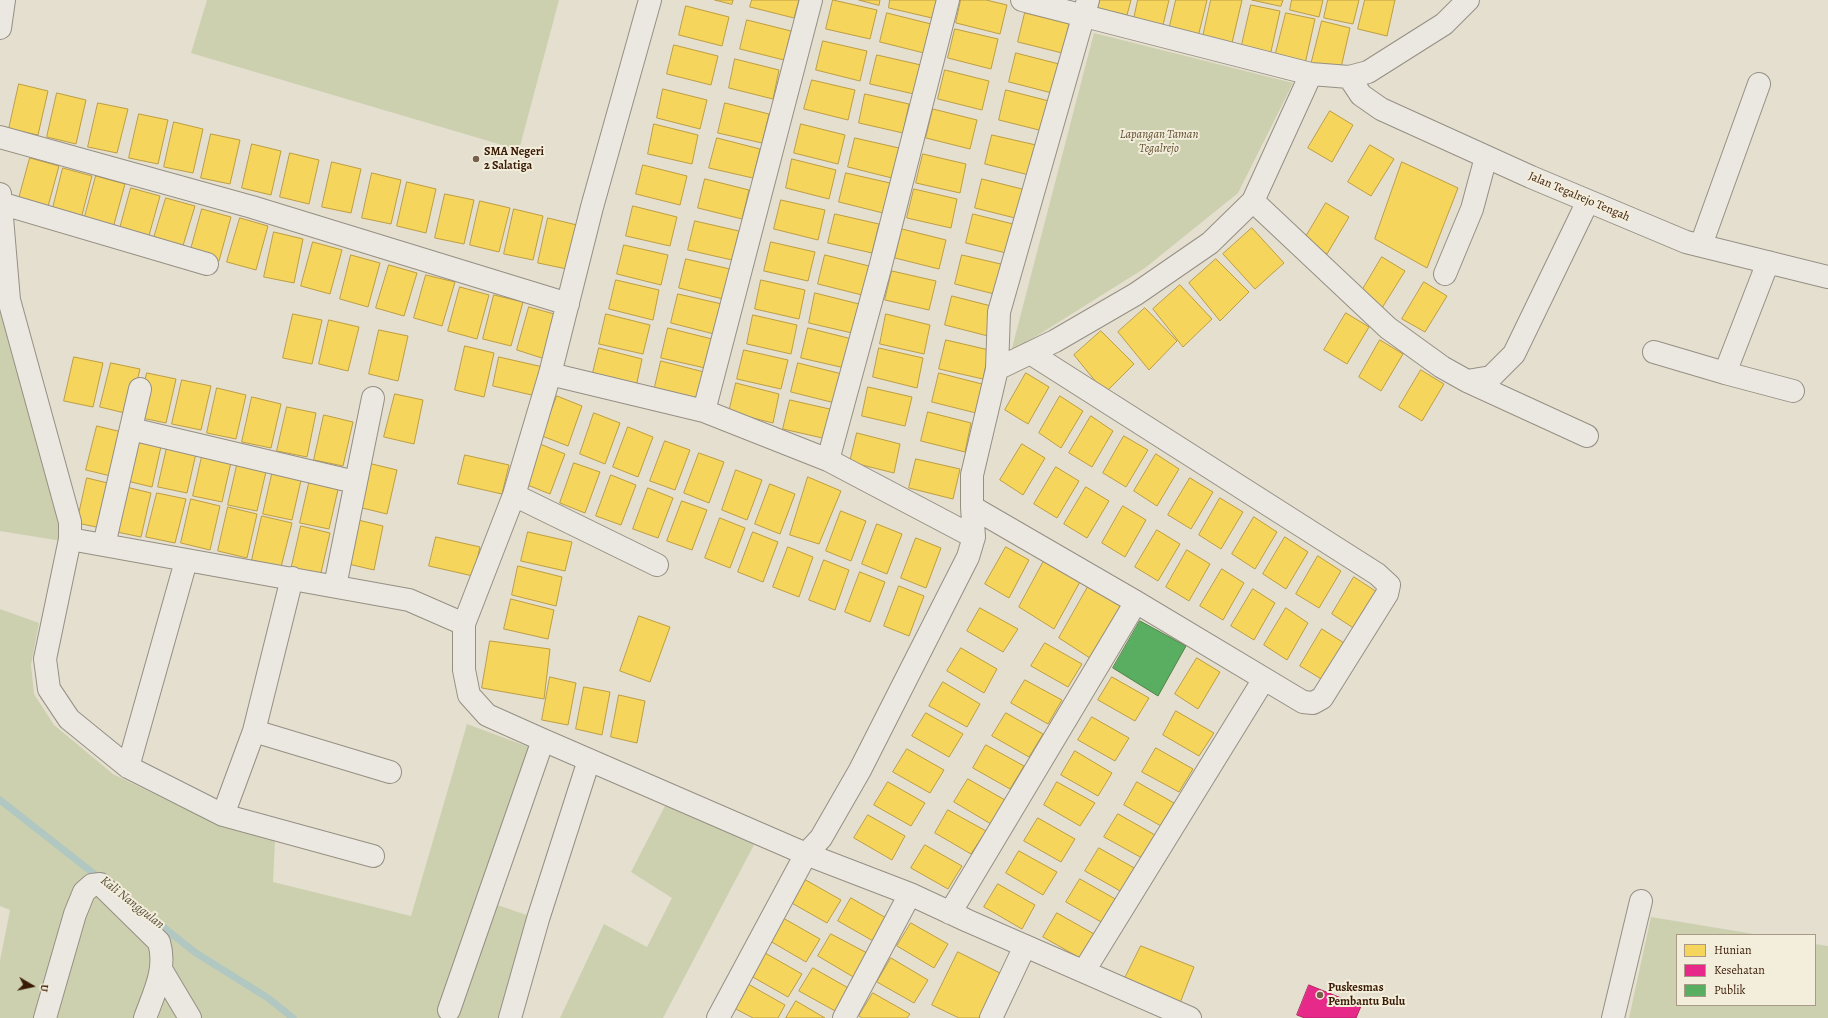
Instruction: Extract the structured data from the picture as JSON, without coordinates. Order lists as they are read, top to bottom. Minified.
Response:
{"streets":{"street":["Jalan Tegalrejo Tengah"]},"water":["Kali Nanggulan"],"parks":["Lapangan Taman Tegalrejo"],"places":["SMA Negeri 2 Salatiga","Puskesmas Pembantu Bulu"],"legend":["Hunian","Kesehatan","Publik"],"north":"right"}
